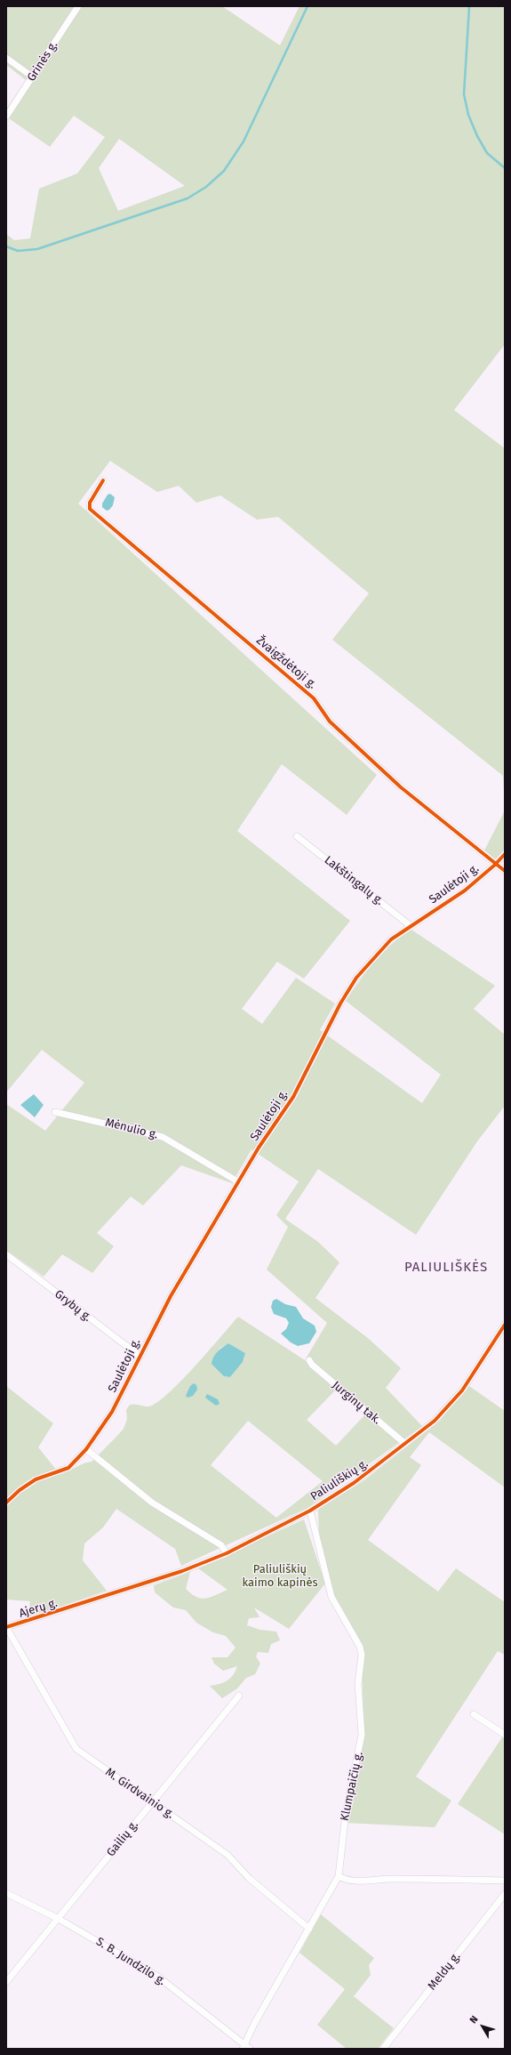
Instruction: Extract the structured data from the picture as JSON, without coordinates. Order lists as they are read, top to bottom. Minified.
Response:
{"streets":{"street":["Grinės g.","Žvaigždėtoji g.","Lakštingalų g.","Saulėtoji g.","Mėnulio g.","Grybų g.","Jurginų tak.","Paliuliškių g.","Ajerų g.","Klumpaičių g.","M. Girdvainio g.","Gailių g.","S. B. Jundzilo g.","Meldų g."]},"crossings":[["Žvaigždėtoji g.","Saulėtoji g."],["Lakštingalų g.","Saulėtoji g."],["Saulėtoji g.","Mėnulio g."],["Saulėtoji g.","Grybų g."],["Jurginų tak.","Paliuliškių g."],["Paliuliškių g.","Ajerų g."],["Paliuliškių g.","Klumpaičių g."],["Ajerų g.","M. Girdvainio g."],["Klumpaičių g.","M. Girdvainio g."],["Klumpaičių g.","S. B. Jundzilo g."],["M. Girdvainio g.","Gailių g."],["Gailių g.","S. B. Jundzilo g."]],"districts":["PALIULIŠKĖS"],"parks":["Paliuliškių kaimo kapinės"],"north":"top left"}
